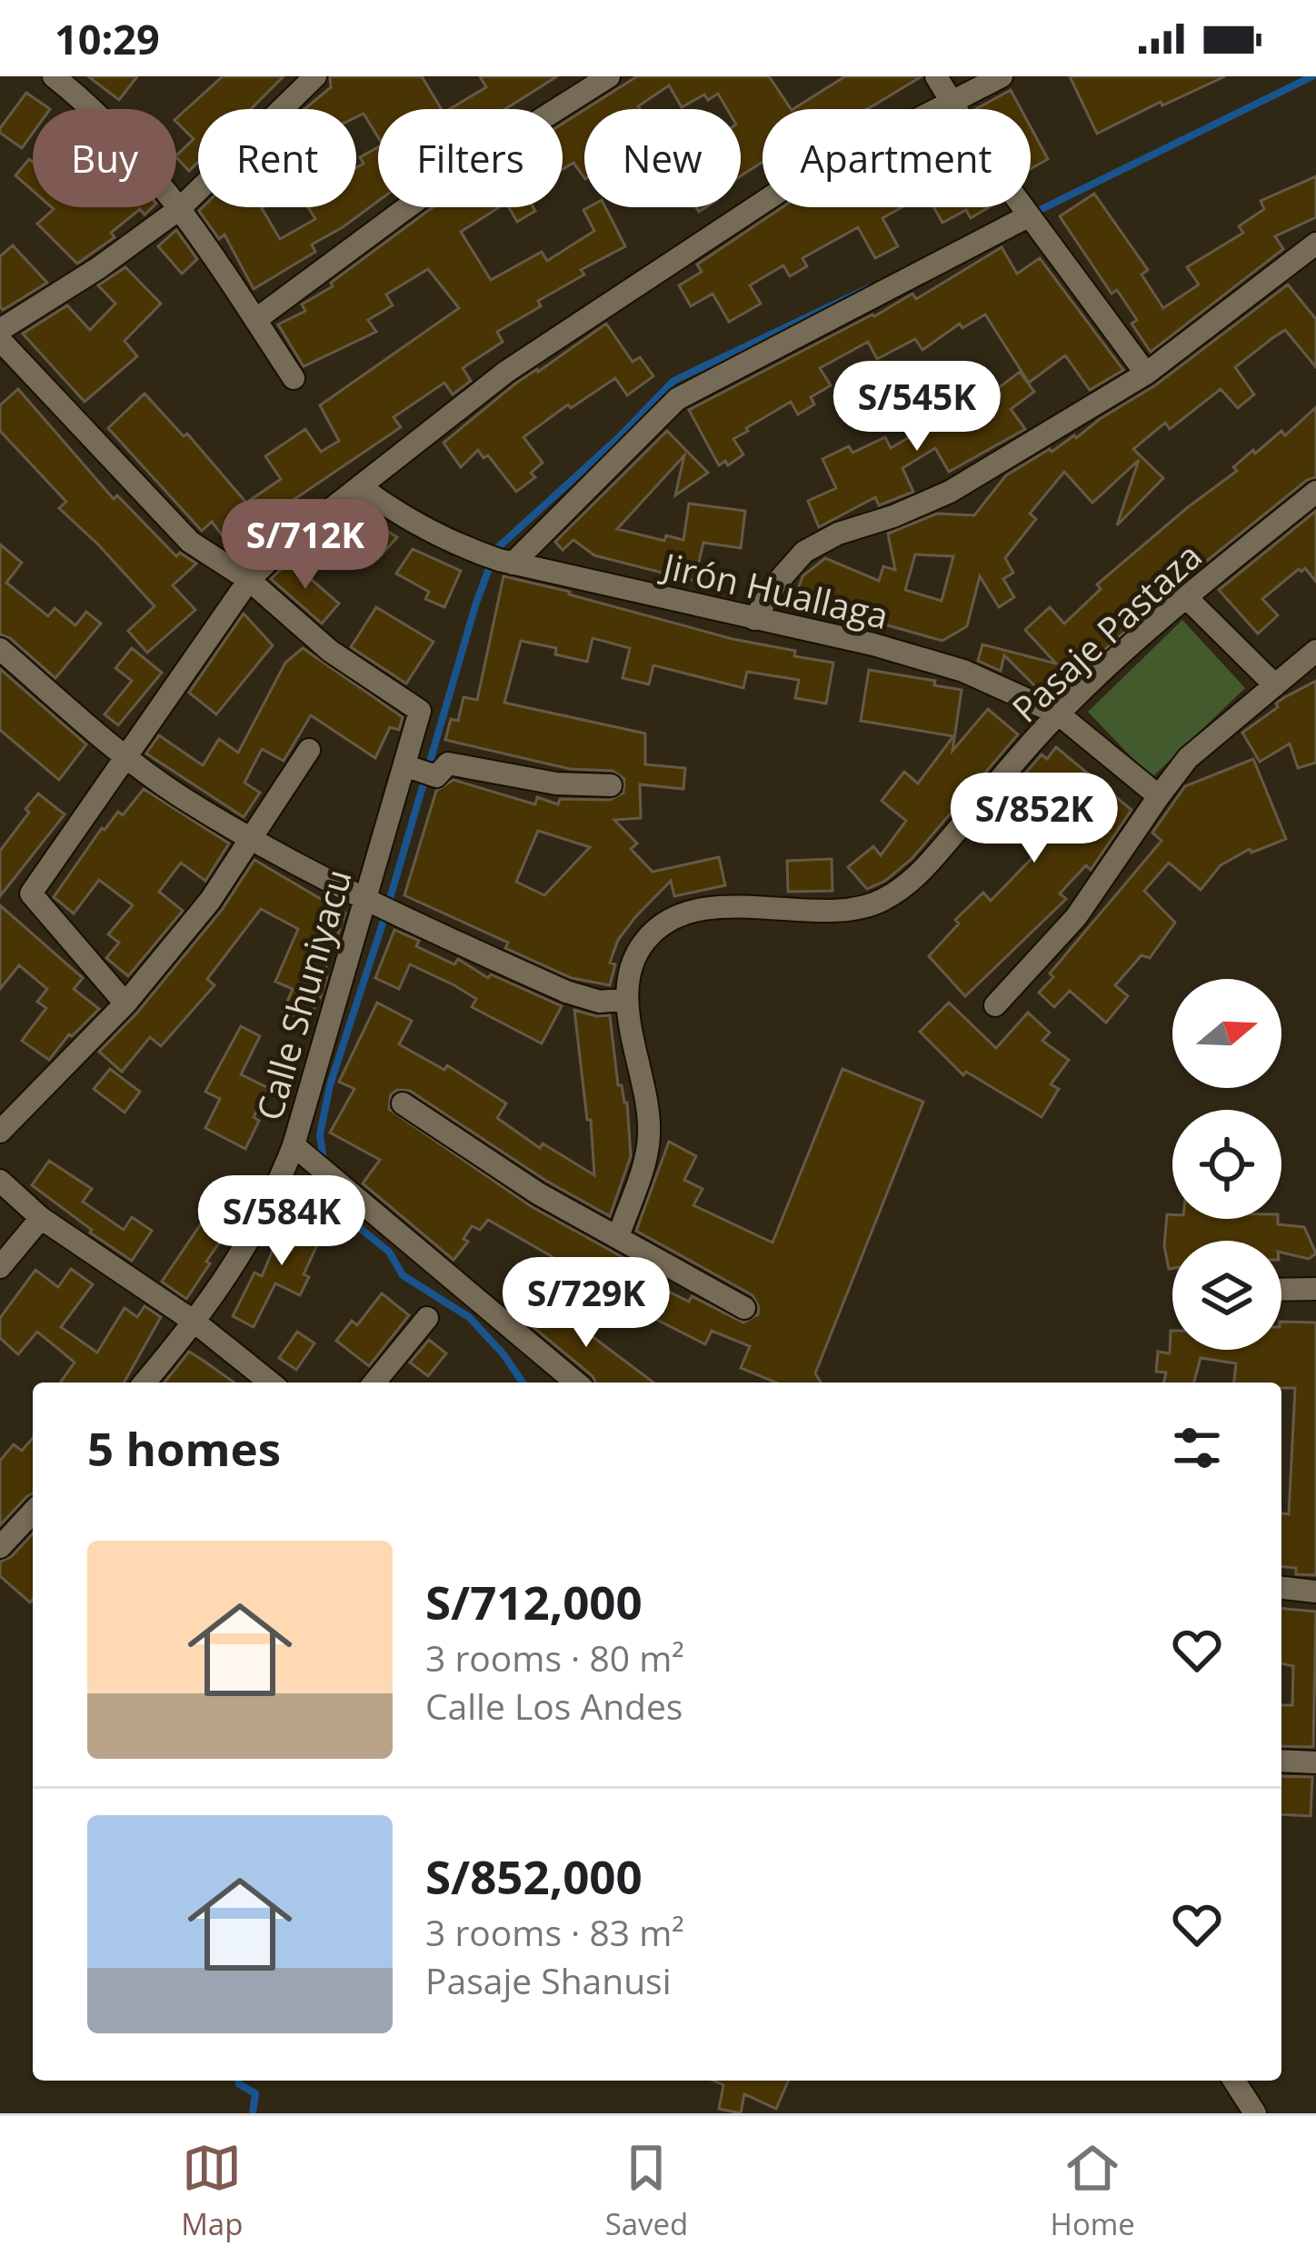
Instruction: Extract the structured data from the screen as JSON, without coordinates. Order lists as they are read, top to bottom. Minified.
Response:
{"streets":{"street":["Jirón Huallaga","Pasaje Pastaza","Calle Shuniyacu"]},"crossings":[["Jirón Huallaga","Pasaje Pastaza"]],"north":"right","page":{"status":"10:29","chip":["Buy","Rent","Filters","New","Apartment"],"price":["S/545K","S/712K","S/852K","S/584K","S/729K"],"heading":"5 homes","list":[{"name":"S/712,000","note":"3 rooms · 80 m² · Calle Los Andes"},{"name":"S/852,000","note":"3 rooms · 83 m² · Pasaje Shanusi"}],"tabs":["Map","Saved","Home"]}}
